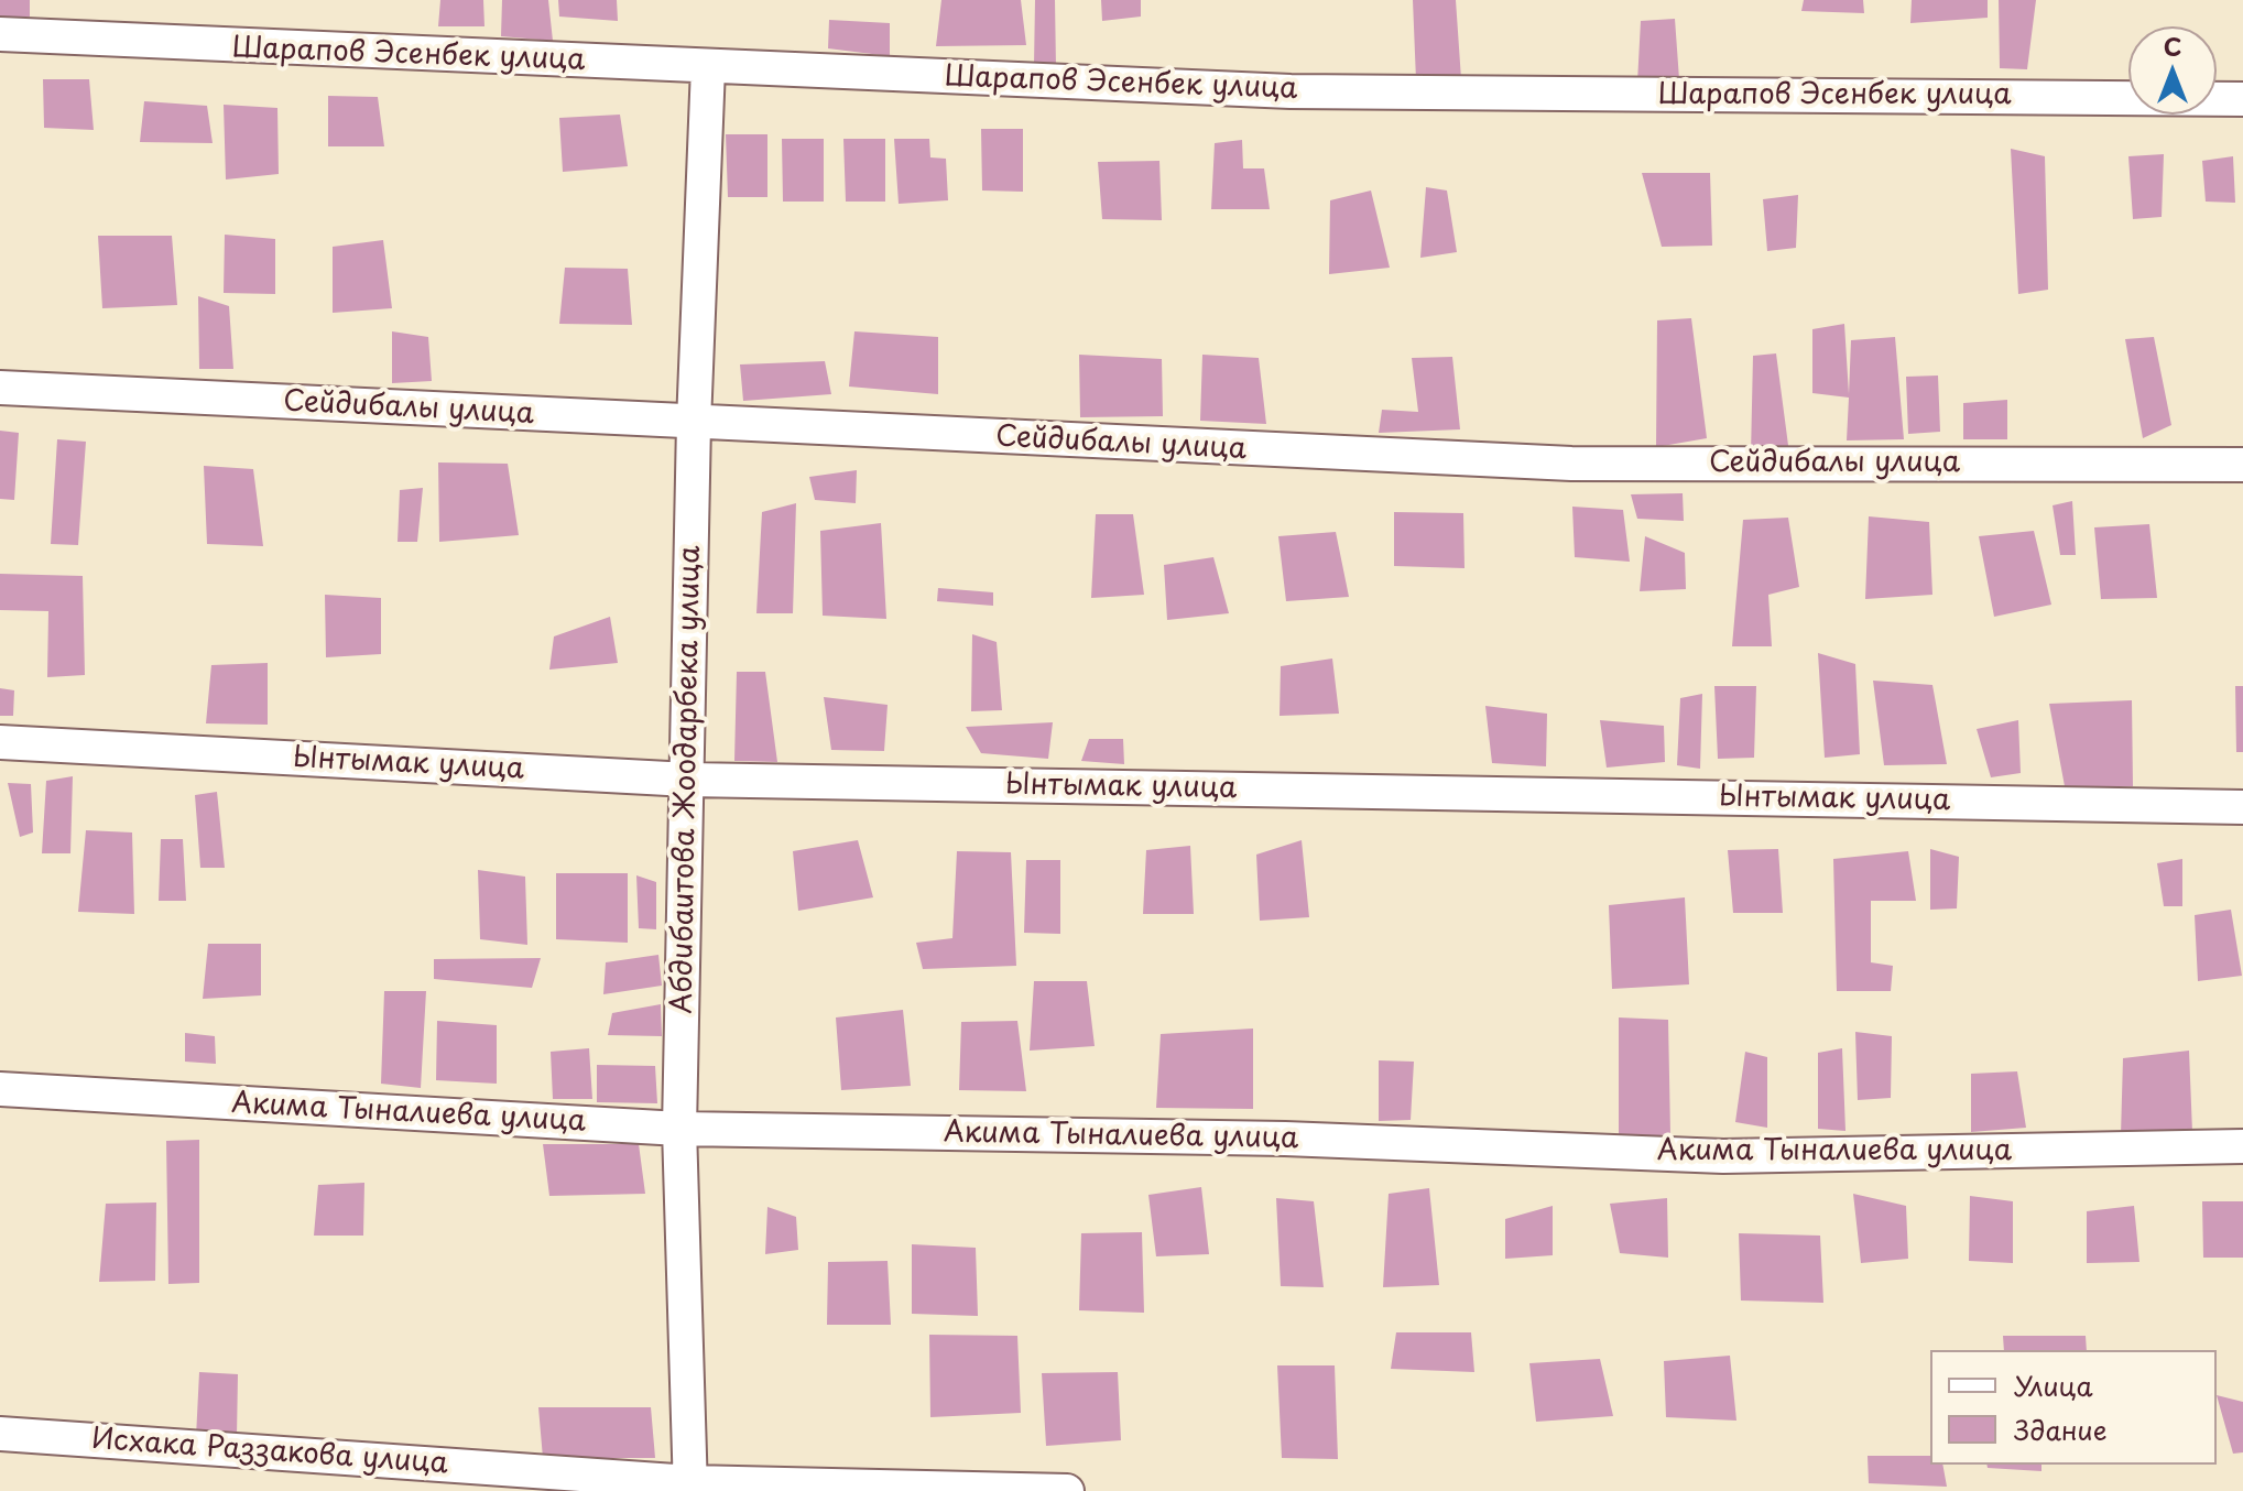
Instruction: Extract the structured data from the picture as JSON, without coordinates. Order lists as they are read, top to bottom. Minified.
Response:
{"streets":{"street":["Шарапов Эсенбек улица","Сейдибалы улица","Ынтымак улица","Абдибаитова Жоодарбека улица","Акима Тыналиева улица","Исхака Раззакова улица"]},"crossings":[["Шарапов Эсенбек улица","Абдибаитова Жоодарбека улица"],["Сейдибалы улица","Абдибаитова Жоодарбека улица"],["Ынтымак улица","Абдибаитова Жоодарбека улица"],["Абдибаитова Жоодарбека улица","Акима Тыналиева улица"],["Абдибаитова Жоодарбека улица","Исхака Раззакова улица"]],"legend":["Улица","Здание"],"north":"top"}
